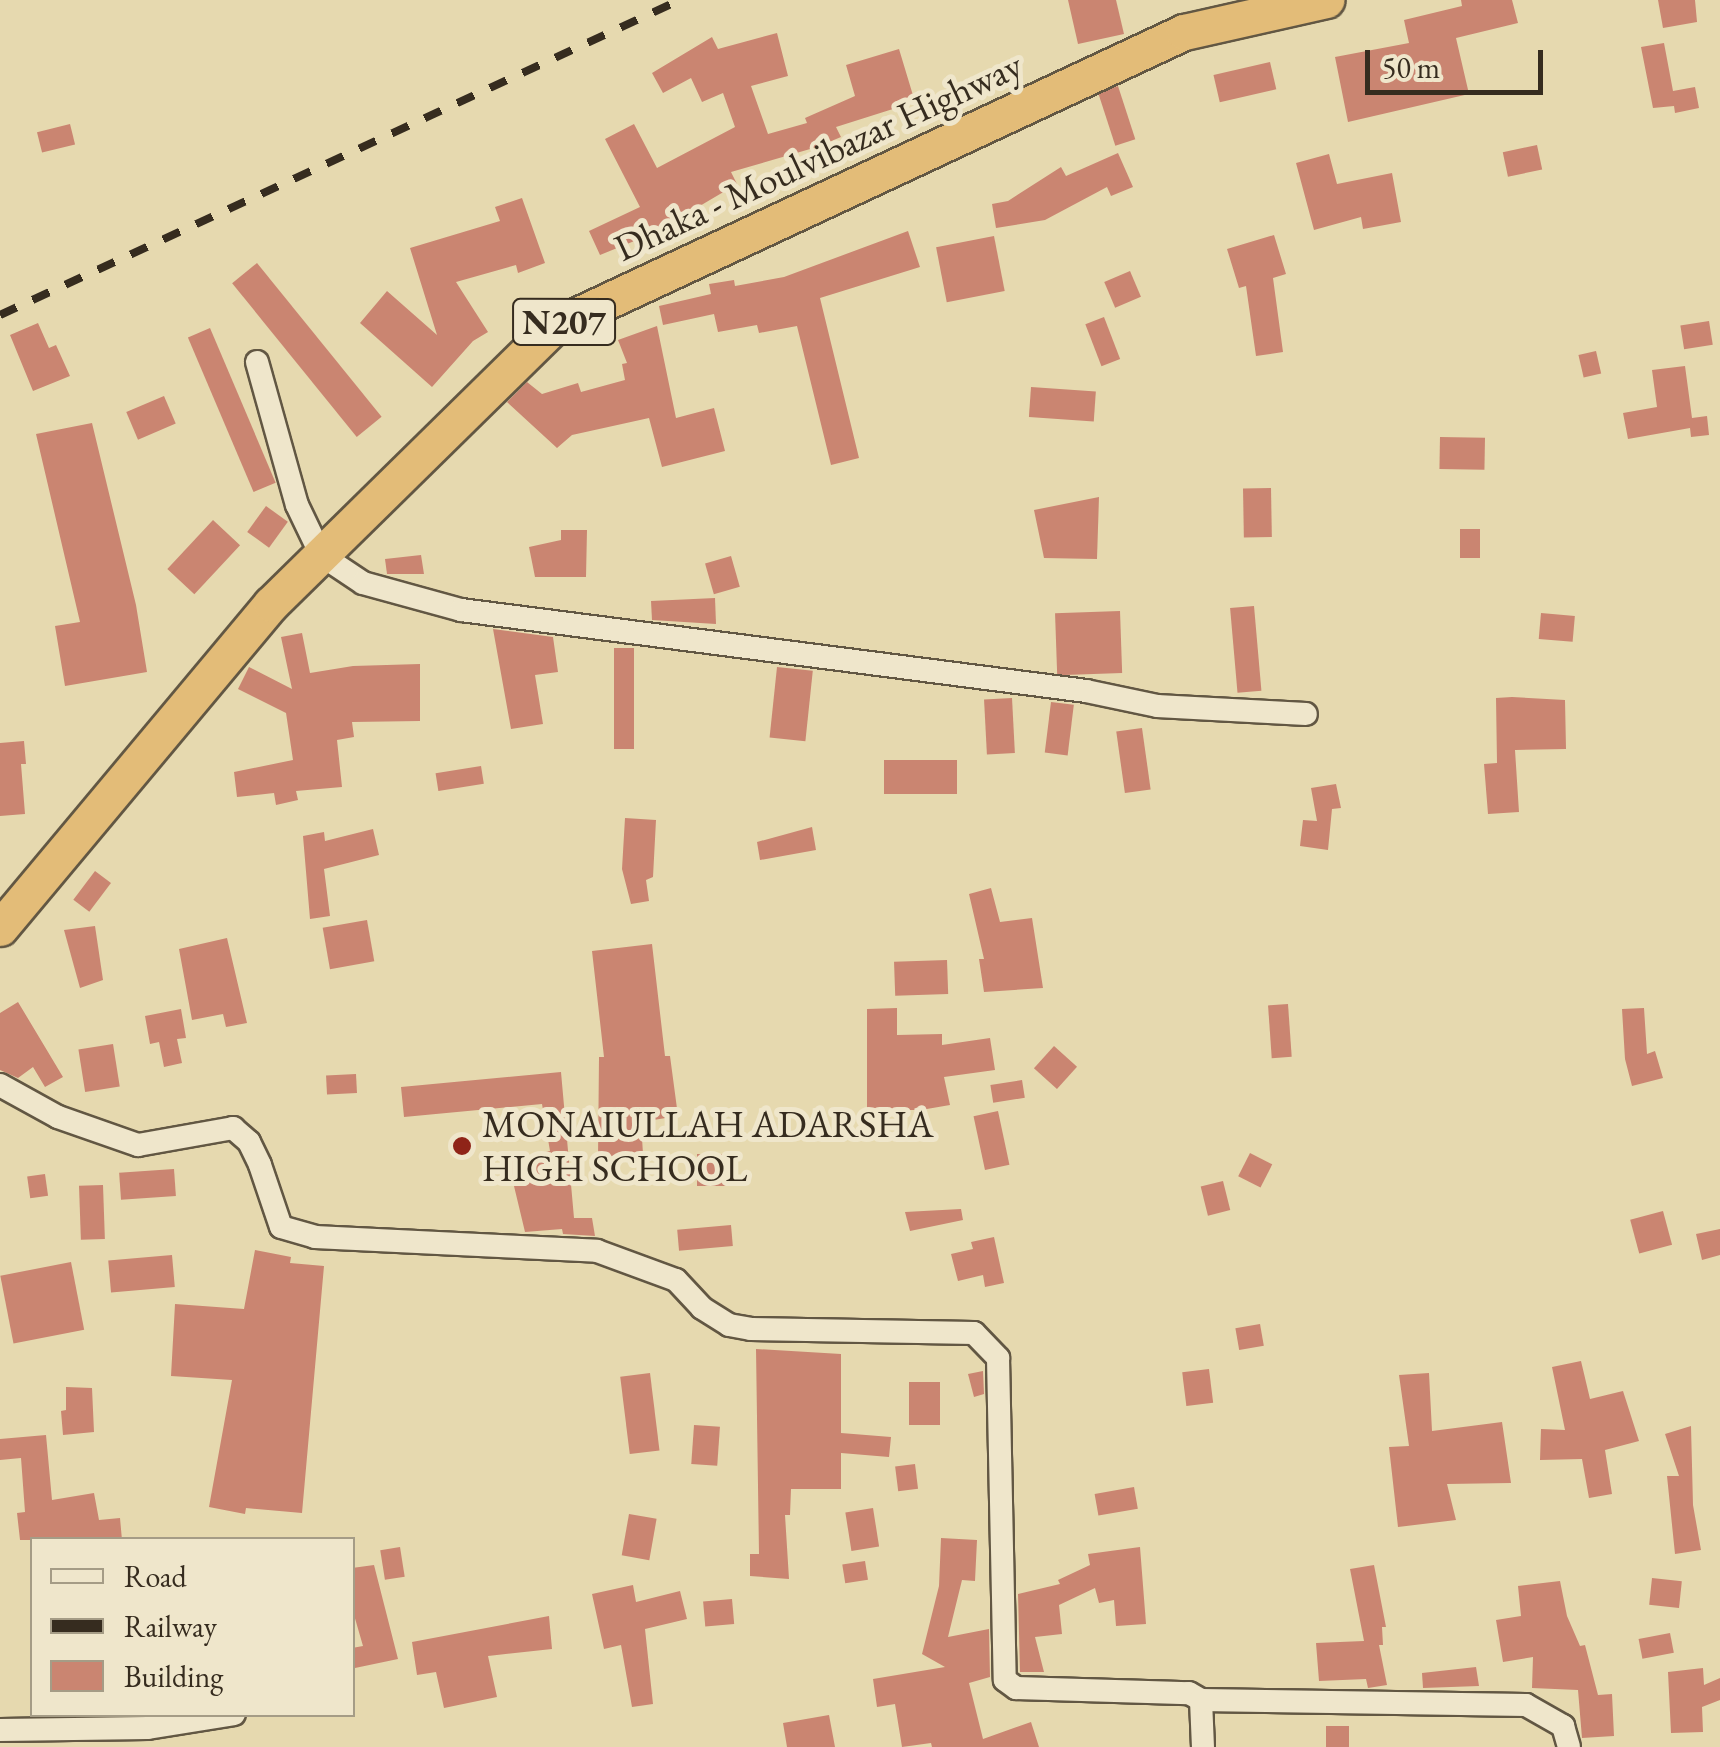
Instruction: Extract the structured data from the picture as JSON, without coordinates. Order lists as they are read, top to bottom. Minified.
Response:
{"streets":{"highway":["Dhaka - Moulvibazar Highway","N207"]},"places":["MONAIULLAH ADARSHA HIGH SCHOOL"],"legend":["Road","Railway","Building"],"scale_bar":"50 m"}
